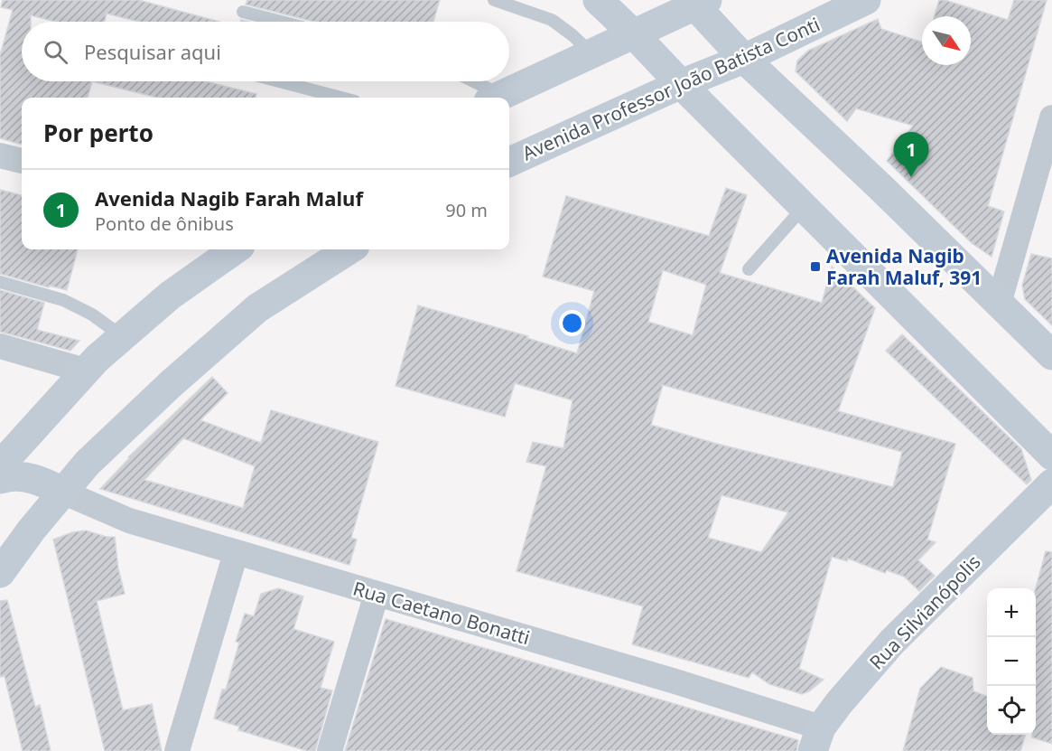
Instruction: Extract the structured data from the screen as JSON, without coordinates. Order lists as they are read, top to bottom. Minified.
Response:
{"streets":{"main road":["Avenida Professor João Batista Conti","Rua Silvianópolis"],"street":["Rua Caetano Bonatti"]},"crossings":[["Rua Silvianópolis","Rua Caetano Bonatti"]],"places":{"transit":["Avenida Nagib Farah Maluf, 391"]},"north":"bottom right","page":{"search":"Pesquisar aqui","heading":"Por perto","pins":"1","list":[{"mark":"1","name":"Avenida Nagib Farah Maluf","note":"Ponto de ônibus","value":"90 m"}],"map_buttons":["+","−"]}}
